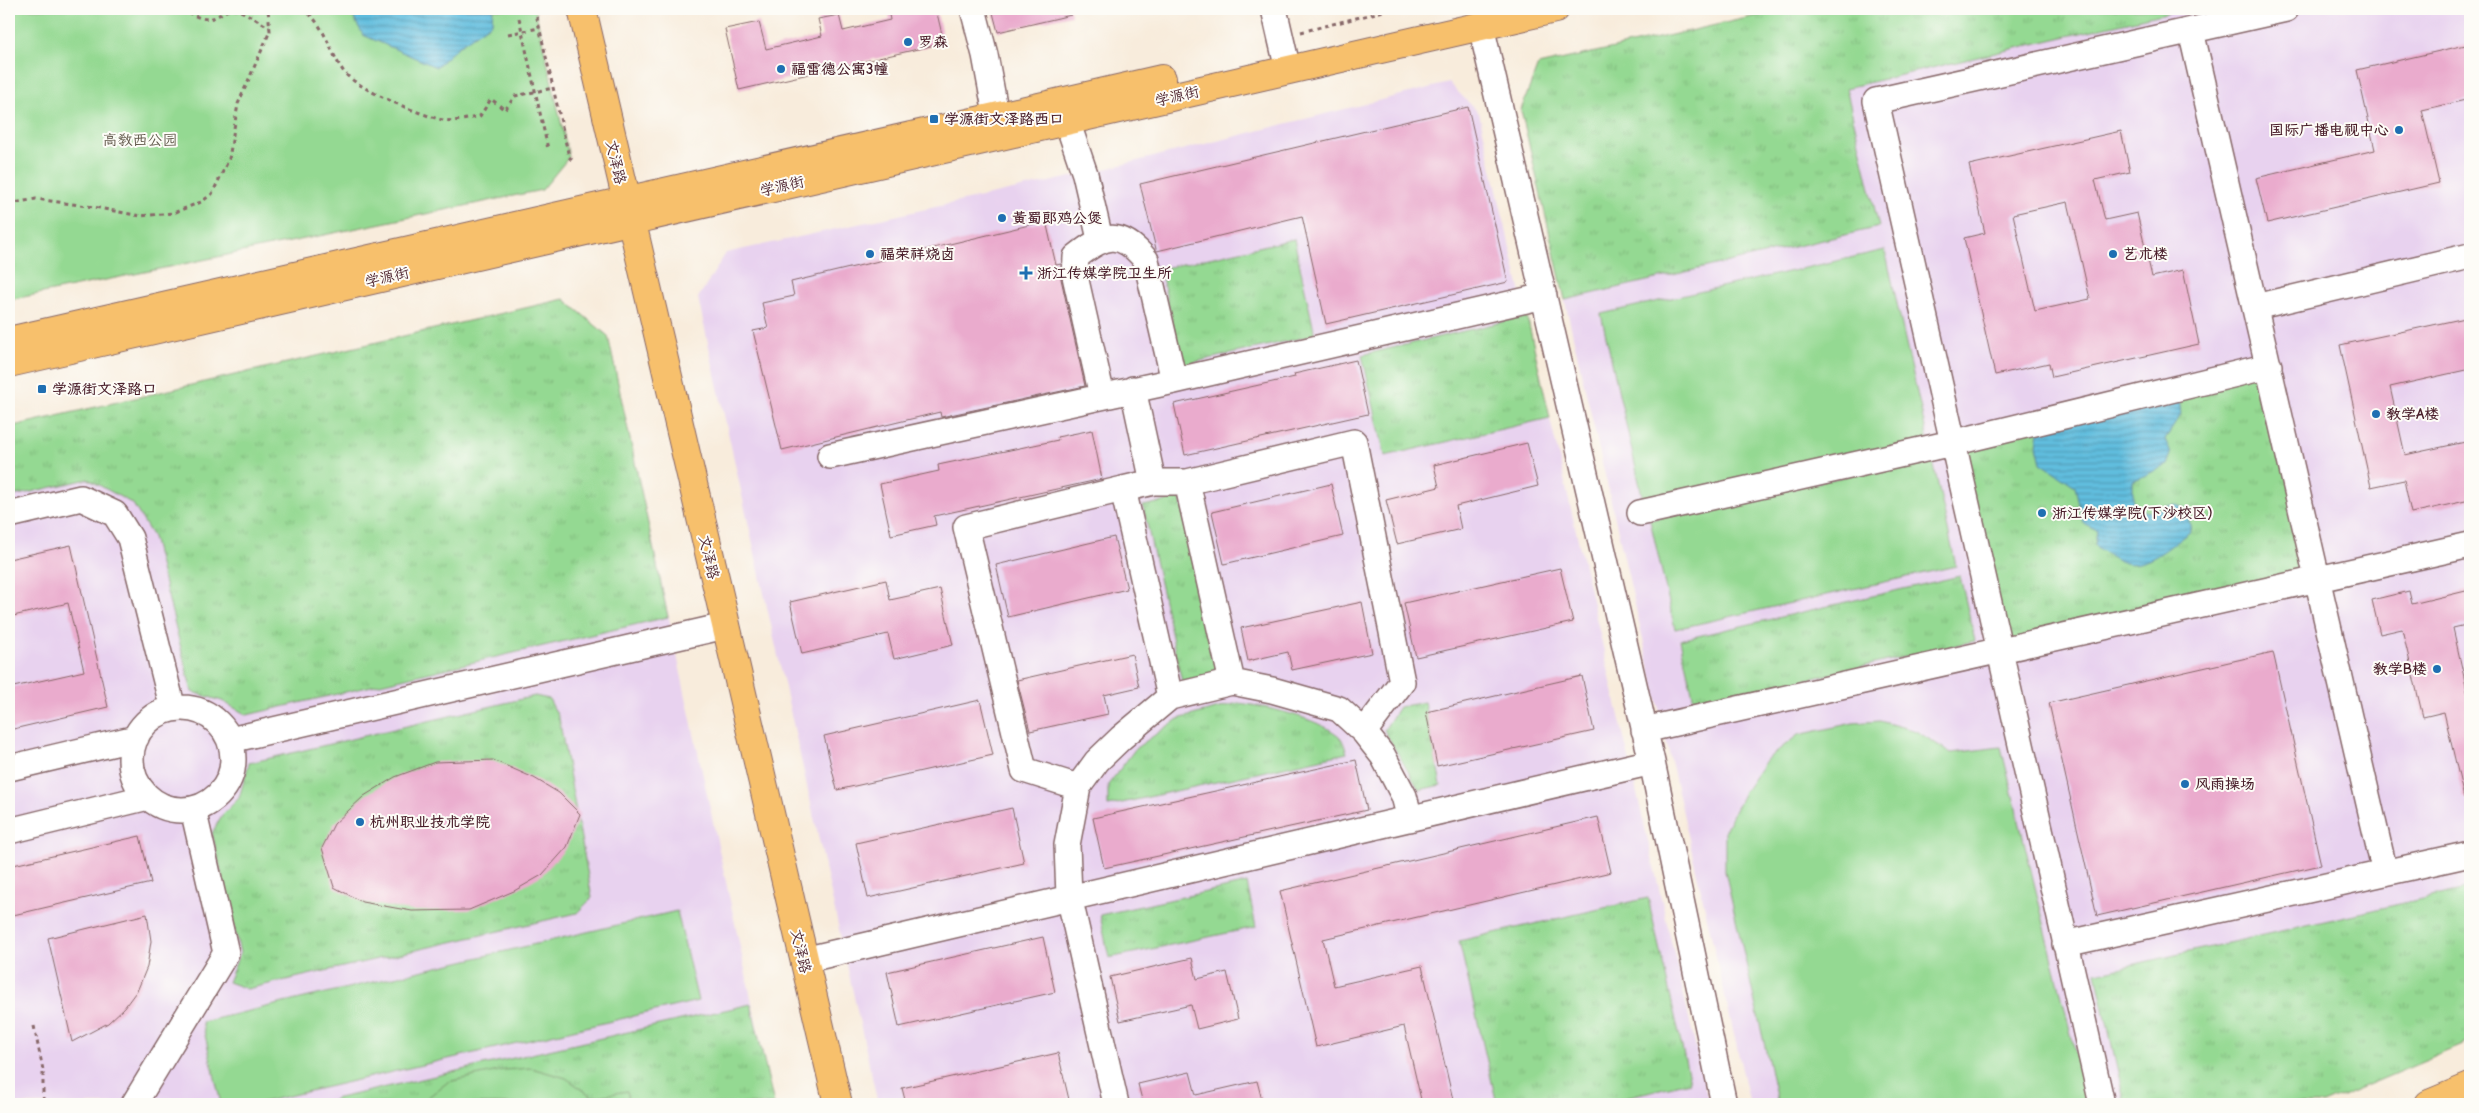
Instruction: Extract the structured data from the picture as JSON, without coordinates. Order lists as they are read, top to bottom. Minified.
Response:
{"streets":{"main road":["学源街","文泽路"]},"crossings":[["学源街","文泽路"]],"parks":["高教西公园"],"places":{"other":["罗森","福雷德公寓3幢","国际广播电视中心","黄蜀郎鸡公煲","福荣祥烧卤","艺术楼","教学A楼","浙江传媒学院(下沙校区)","教学B楼","风雨操场","杭州职业技术学院"],"transit":["学源街文泽路西口","学源街文泽路口"],"health":["浙江传媒学院卫生所"]}}
